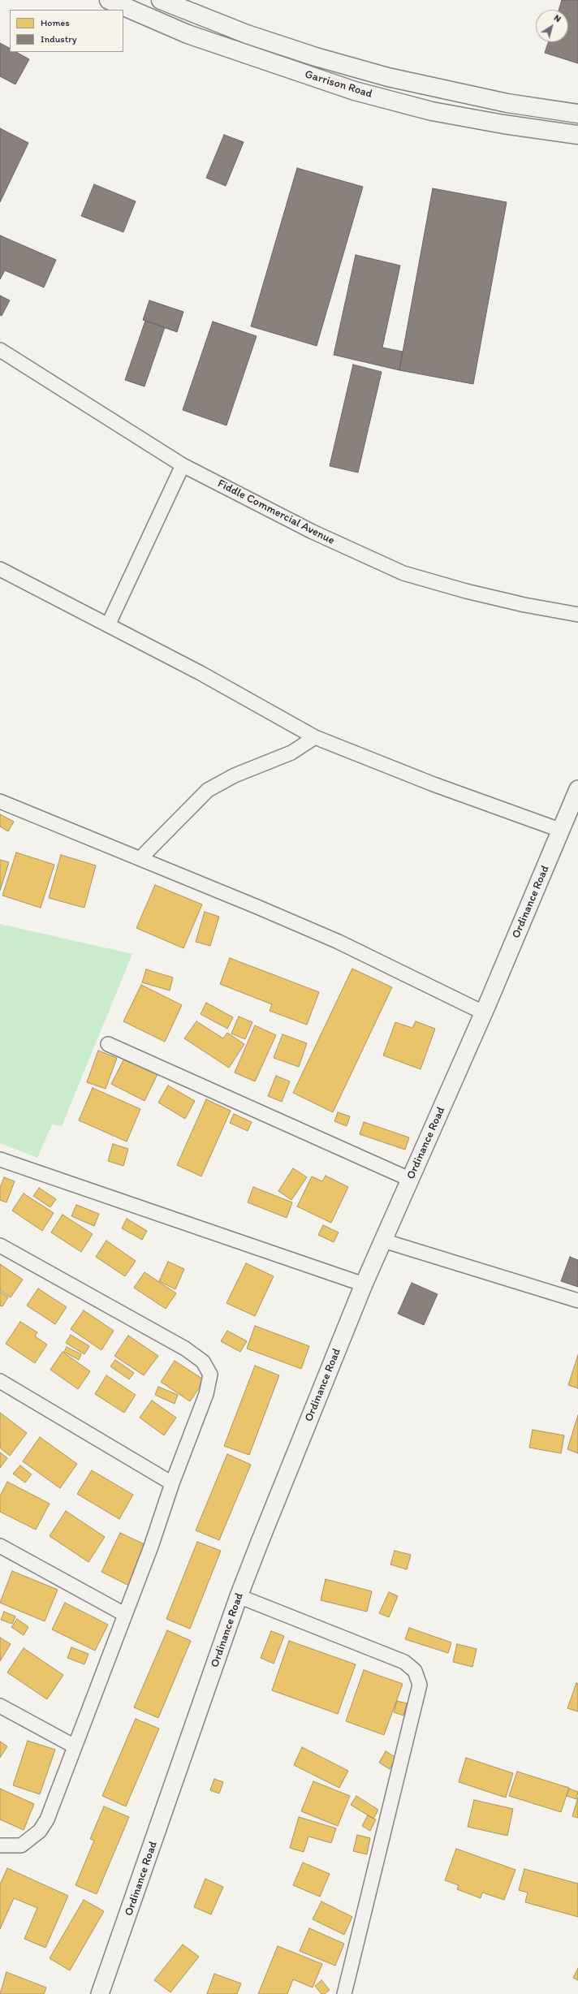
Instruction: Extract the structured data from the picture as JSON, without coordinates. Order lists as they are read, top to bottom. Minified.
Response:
{"streets":{"main road":["Garrison Road"],"street":["Fiddle Commercial Avenue","Ordinance Road"]},"legend":["Homes","Industry"],"north":"top right"}
